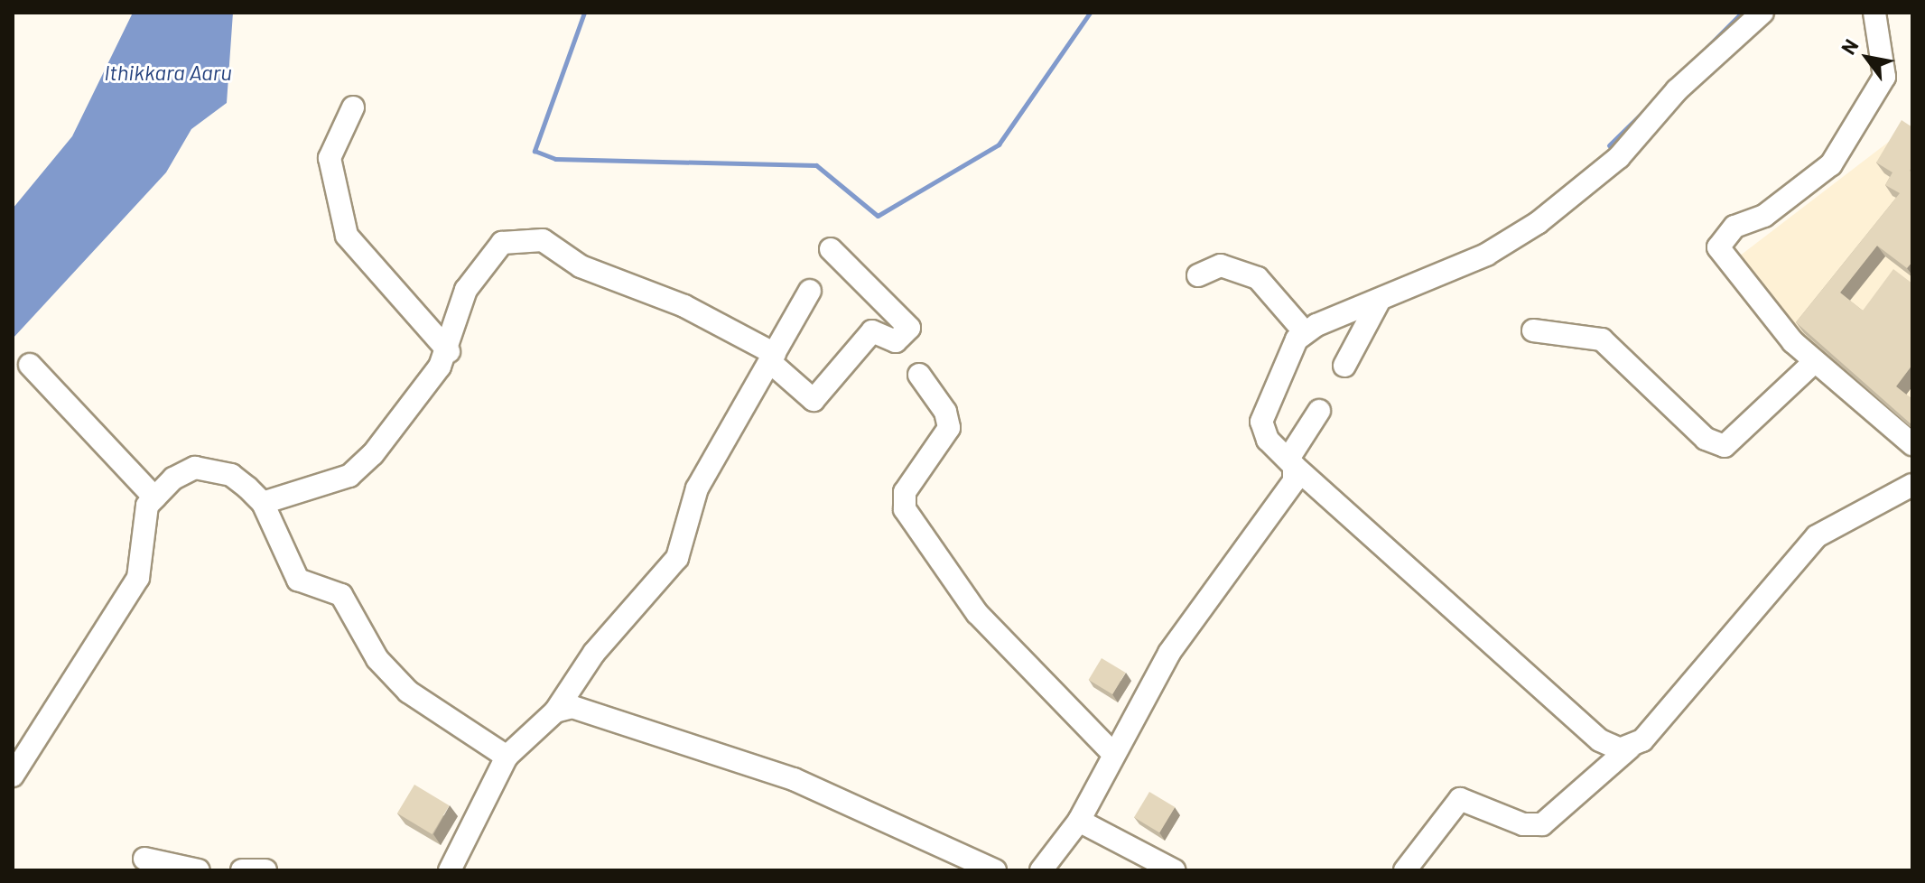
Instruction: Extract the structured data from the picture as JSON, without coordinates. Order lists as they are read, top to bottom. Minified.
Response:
{"water":["Ithikkara Aaru"],"north":"top left"}
